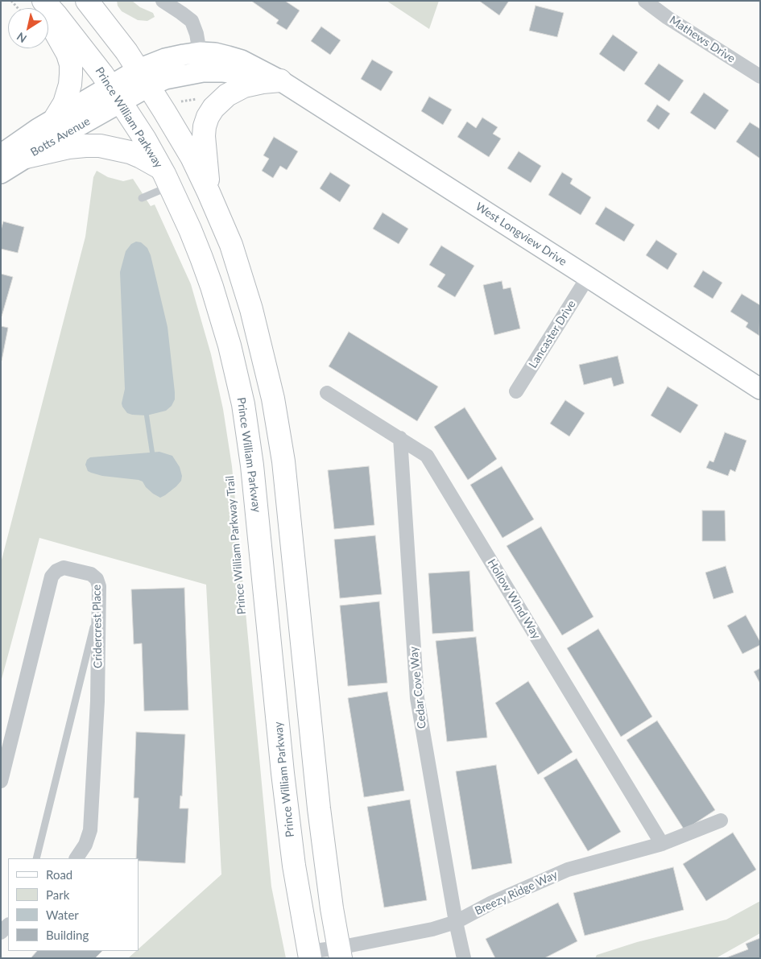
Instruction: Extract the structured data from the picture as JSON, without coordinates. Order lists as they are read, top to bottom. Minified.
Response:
{"streets":{"main road":["Prince William Parkway"],"street":["Mathews Drive","Botts Avenue","West Longview Drive","Lancaster Drive","Hollow WInd Way","Cridercrest Place","Cedar Cove Way","Breezy Ridge Way"]},"crossings":[["Prince William Parkway","Botts Avenue"],["Prince William Parkway","West Longview Drive"],["Prince William Parkway","Breezy Ridge Way"],["Botts Avenue","West Longview Drive"],["West Longview Drive","Lancaster Drive"],["Hollow WInd Way","Cedar Cove Way"],["Hollow WInd Way","Breezy Ridge Way"],["Cedar Cove Way","Breezy Ridge Way"]],"legend":["Road","Park","Water","Building"],"north":"bottom left"}
